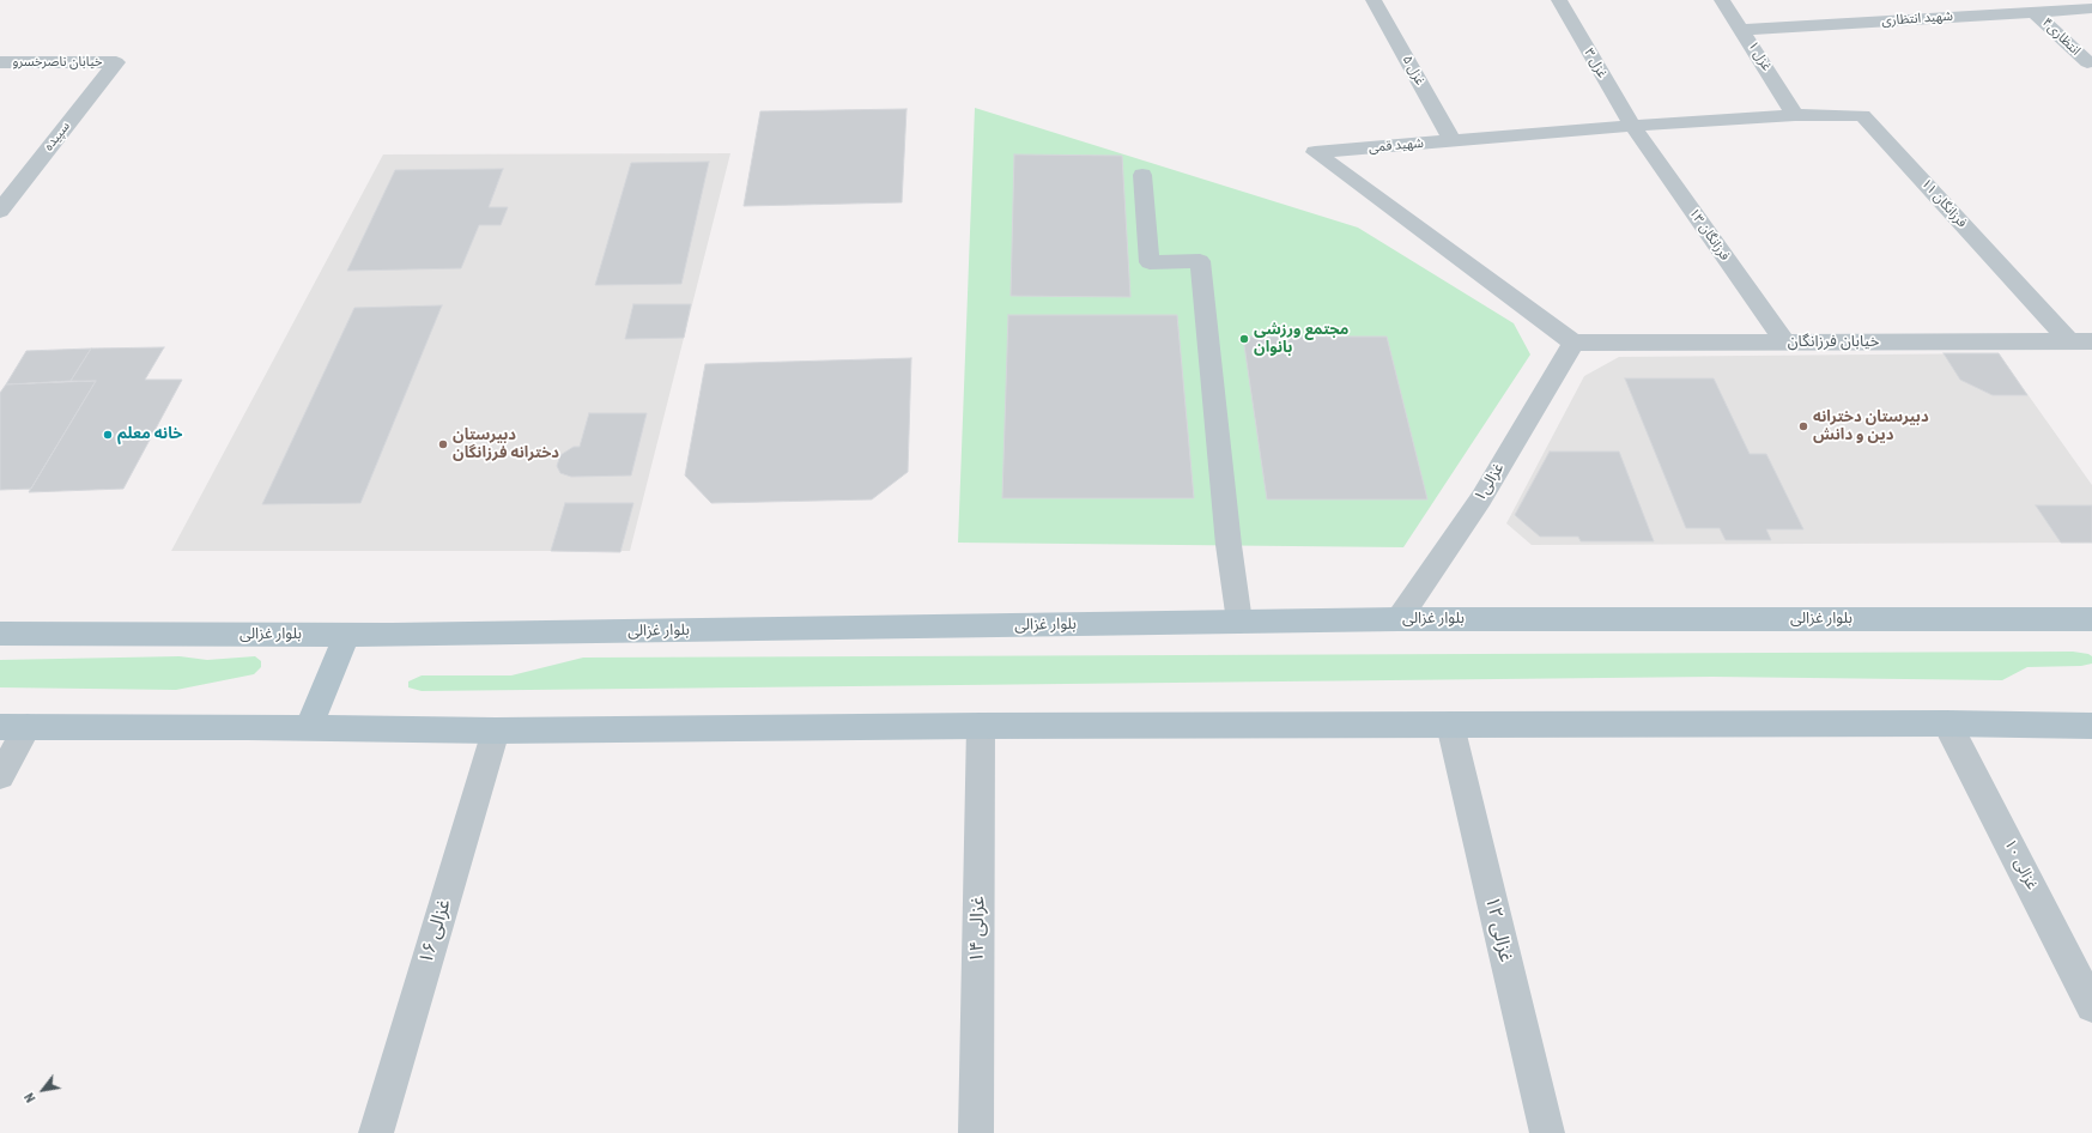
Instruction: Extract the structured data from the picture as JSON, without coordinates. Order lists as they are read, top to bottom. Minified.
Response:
{"streets":{"main road":["بلوار غزالی"],"street":["شهید انتظاری","انتظاری۴","غزل ۱","خیابان ناصرخسرو","غزل ۳","غزل ۵","سپیده","شهید قمی","فرزانگان ۱۱","فرزانگان ۱۳","خیابان فرزانگان","غزالی۱","غزالی ۱۰","غزالی ۱۴","غزالی ۱۲","غزالی ۱۶"]},"crossings":[["شهید انتظاری","انتظاری۴"],["شهید انتظاری","غزل ۱"],["غزل ۱","شهید قمی"],["غزل ۱","فرزانگان ۱۱"],["خیابان ناصرخسرو","سپیده"],["غزل ۳","شهید قمی"],["غزل ۳","فرزانگان ۱۳"],["غزل ۵","شهید قمی"],["شهید قمی","فرزانگان ۱۱"],["شهید قمی","فرزانگان ۱۳"],["شهید قمی","خیابان فرزانگان"],["شهید قمی","غزالی۱"],["فرزانگان ۱۱","خیابان فرزانگان"],["فرزانگان ۱۳","خیابان فرزانگان"],["خیابان فرزانگان","غزالی۱"],["غزالی۱","بلوار غزالی"]],"places":["مجتمع ورزشی بانوان","دبیرستان دخترانه دین و دانش","خانه معلم","دبیرستان دخترانه فرزانگان"],"north":"bottom left"}
